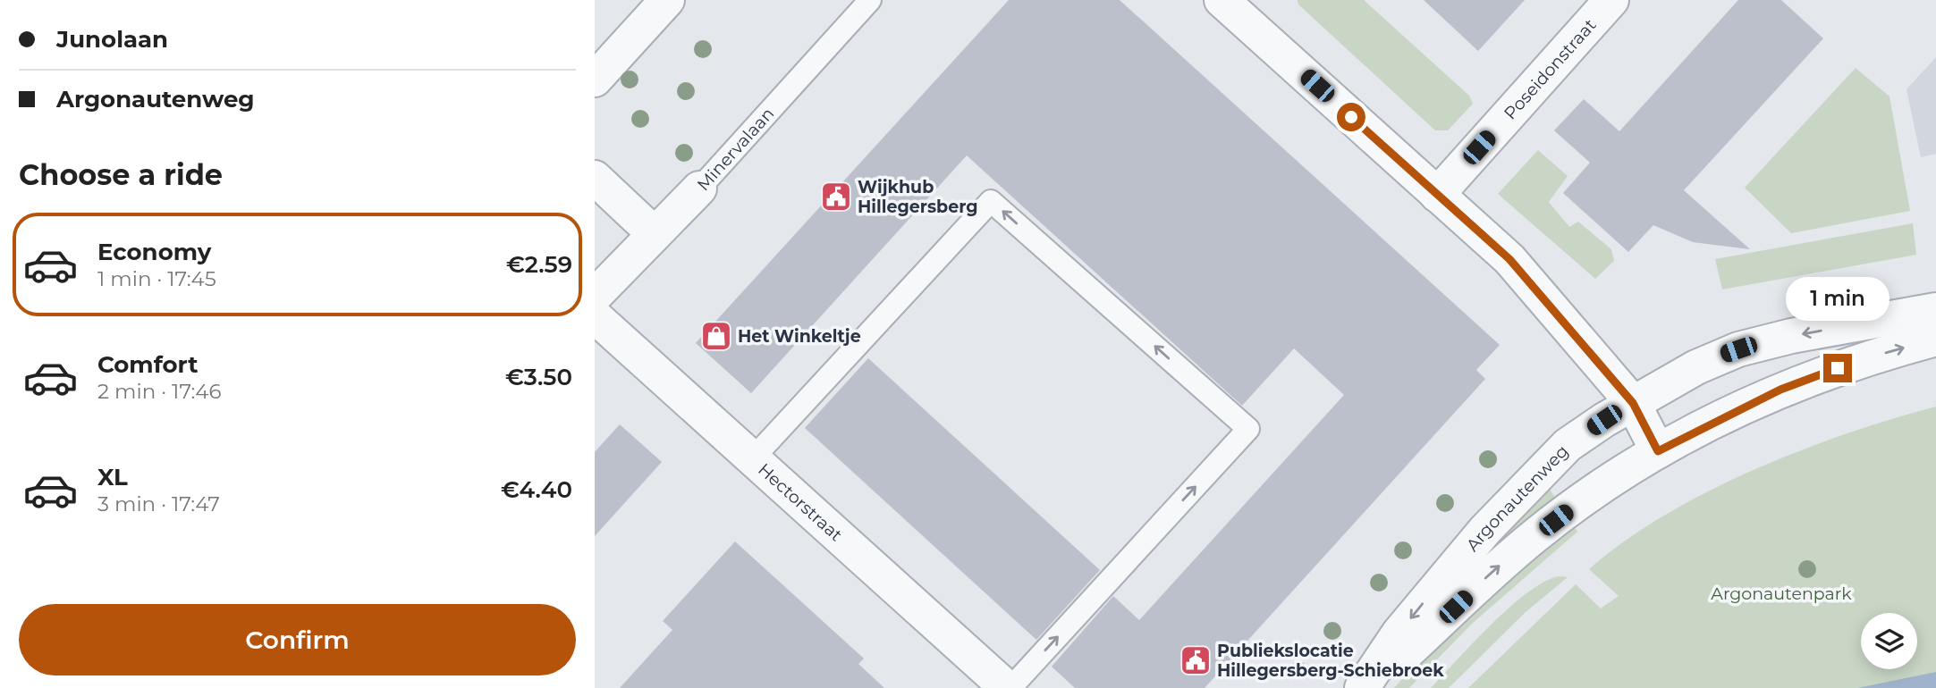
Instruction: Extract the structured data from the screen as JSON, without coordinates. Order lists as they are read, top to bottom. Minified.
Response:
{"streets":{"street":["Poseidonstraat","Minervalaan","Argonautenweg","Hectorstraat"]},"parks":["Argonautenpark"],"places":{"public building":["Wijkhub Hillegersberg","Publiekslocatie Hillegersberg-Schiebroek"],"shop":["Het Winkeltje"]},"page":{"banner":["Junolaan","Argonautenweg"],"heading":"Choose a ride","list":[{"name":"Economy","note":"1 min · 17:45","value":"€2.59"},{"name":"Comfort","note":"2 min · 17:46","value":"€3.50"},{"name":"XL","note":"3 min · 17:47","value":"€4.40"}],"bubble":"1 min","buttons":"Confirm"}}
